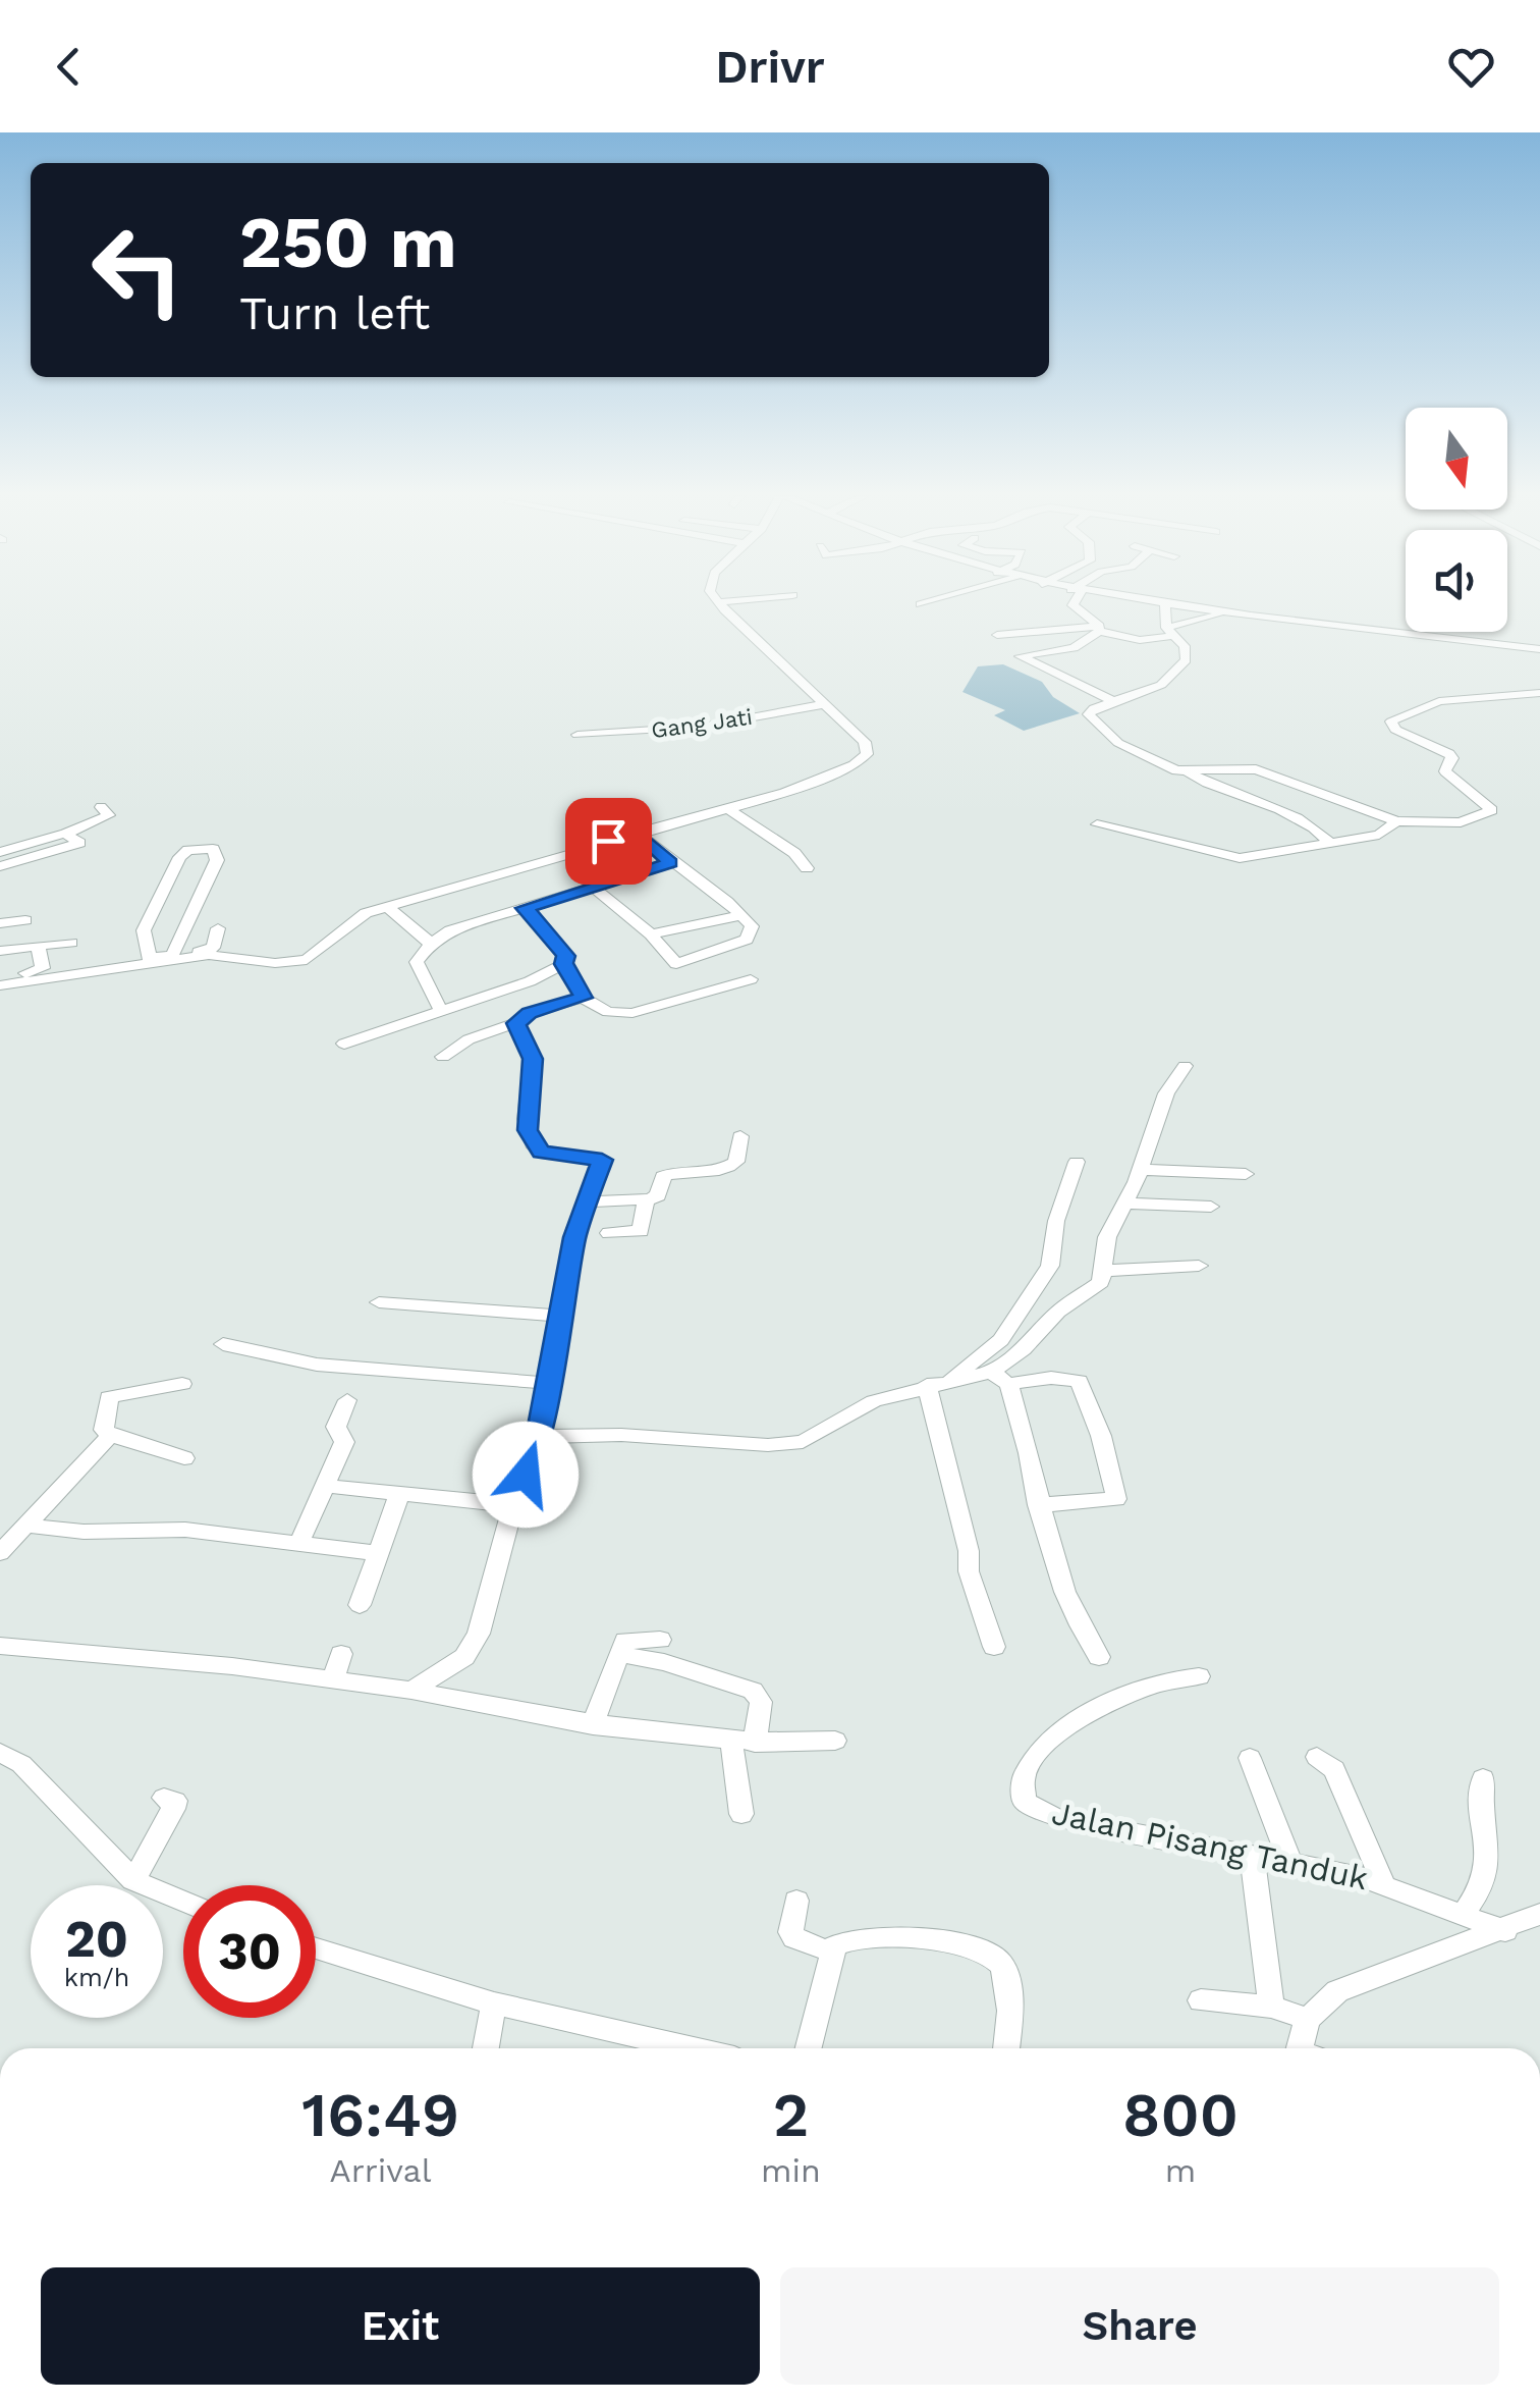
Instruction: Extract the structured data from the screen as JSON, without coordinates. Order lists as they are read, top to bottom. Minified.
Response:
{"streets":{"street":["Gang Jati","Jalan Pisang Tanduk"]},"north":"bottom","page":{"header":"Drivr","turn":["250 m","Turn left"],"speed":"20 km/h","limit":"30","eta":["16:49","Arrival","2","min","800","m"],"buttons":["Exit","Share"]}}
